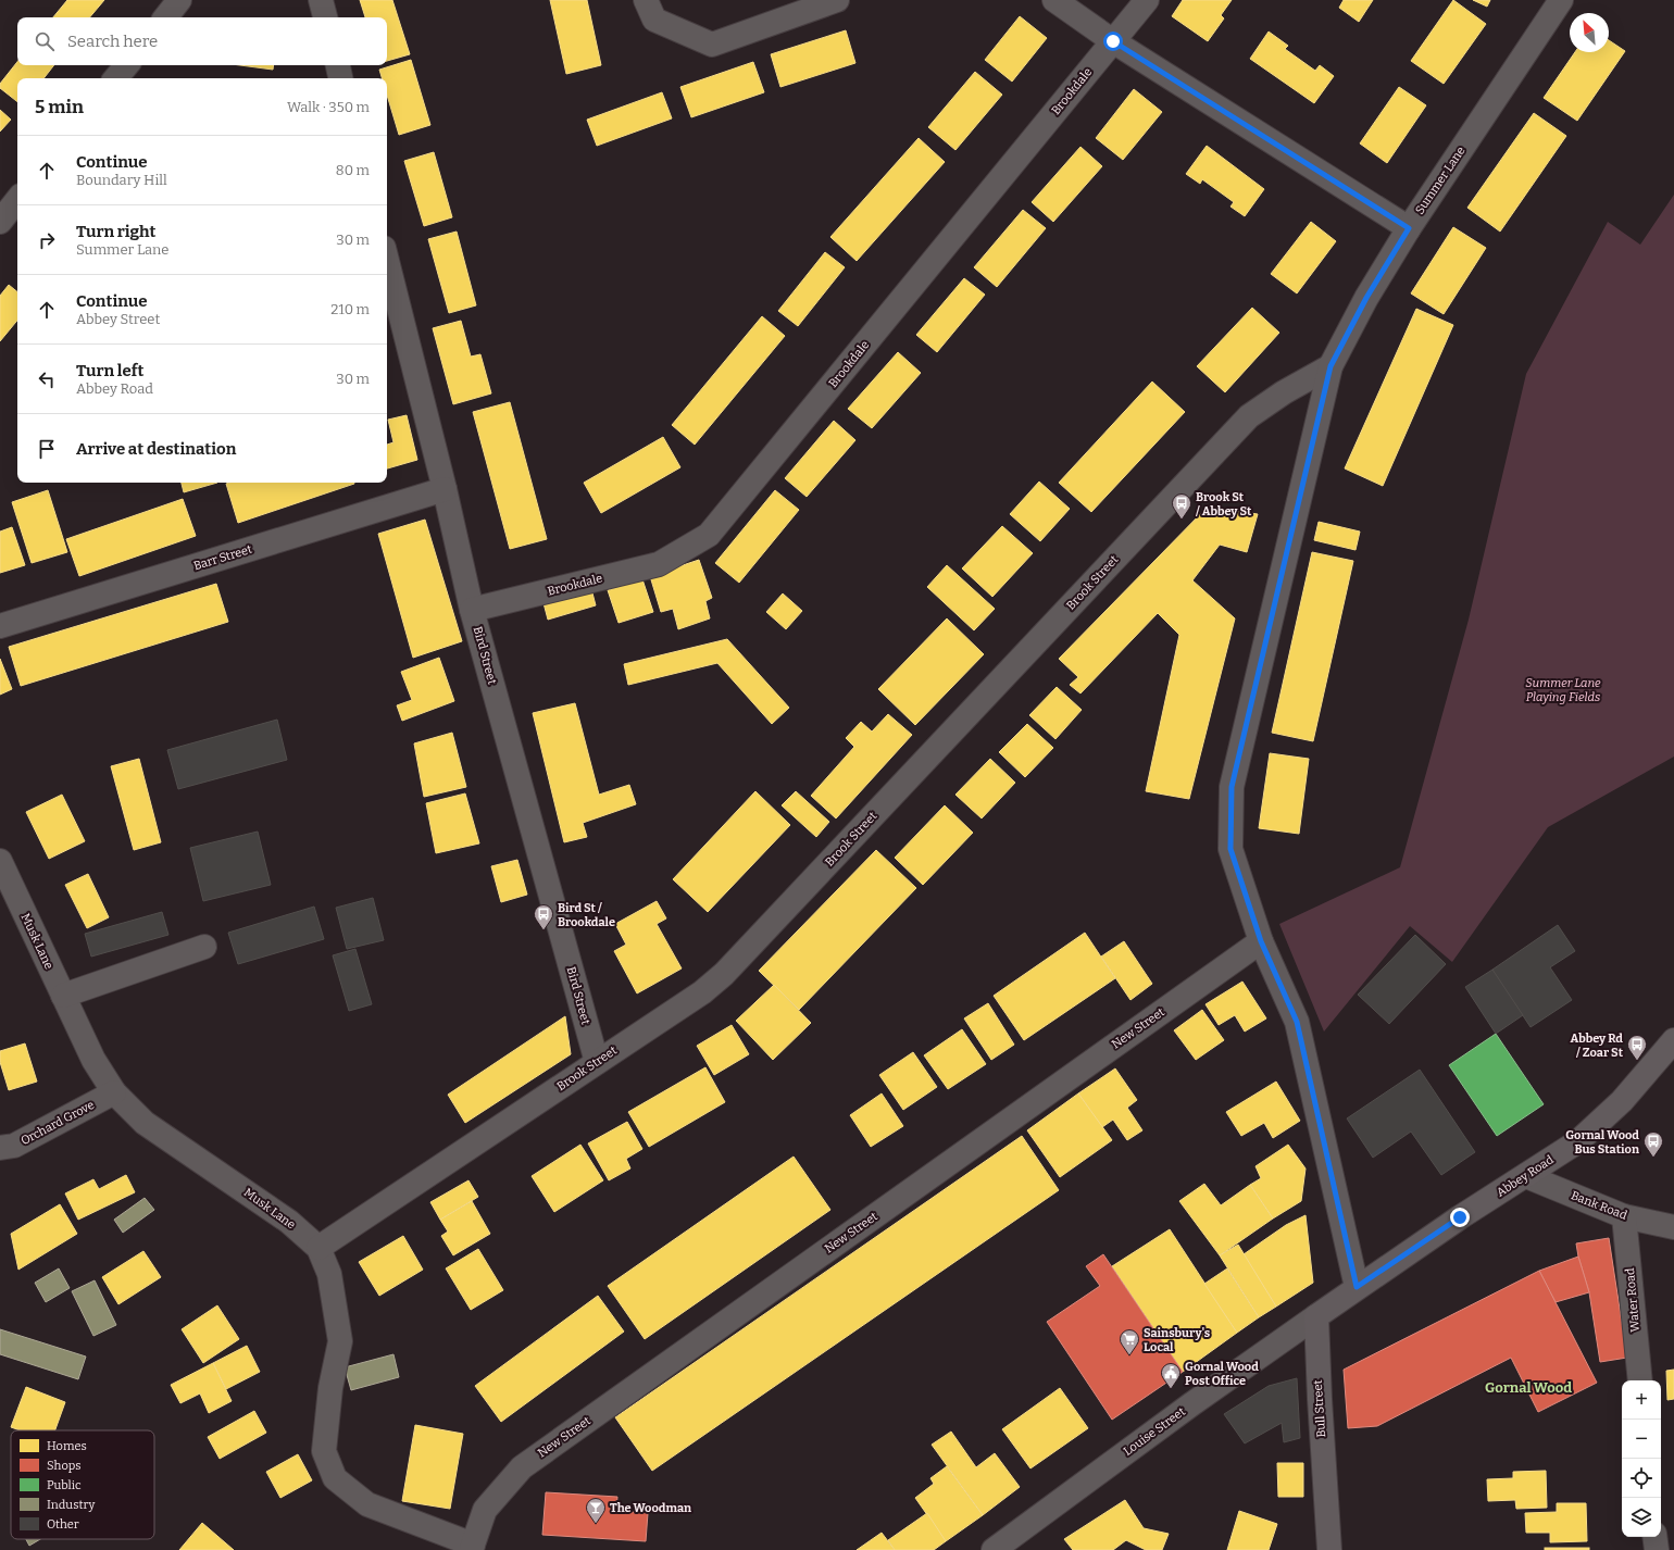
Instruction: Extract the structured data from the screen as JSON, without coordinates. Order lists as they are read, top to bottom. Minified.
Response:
{"streets":{"main road":["Abbey Road","Bull Street"],"street":["Brookdale","Summer Lane","Barr Street","Brook Street","Bird Street","Musk Lane","New Street","Orchard Grove","Bank Road","Water Road","Louise Street"]},"crossings":[["Brookdale","Bird Street"],["Summer Lane","Brook Street"],["Summer Lane","New Street"],["Summer Lane","Abbey Road"],["Barr Street","Bird Street"],["Brook Street","Bird Street"],["Brook Street","Musk Lane"],["Musk Lane","New Street"],["Musk Lane","Orchard Grove"],["Abbey Road","Bank Road"],["Bank Road","Water Road"],["Bull Street","Louise Street"]],"districts":["Gornal Wood"],"parks":["Summer Lane Playing Fields"],"places":{"bus stop":["Brook St / Abbey St","Bird St / Brookdale","Abbey Rd / Zoar St","Gornal Wood Bus Station"],"supermarket":["Sainsbury's Local"],"public building":["Gornal Wood Post Office"],"bar":["The Woodman"]},"legend":["Homes","Shops","Public","Industry","Other"],"north":"top left","page":{"search":"Search here","heading":["5 min","Walk · 350 m"],"list":[["Continue","Boundary Hill","80 m"],["Turn right","Summer Lane","30 m"],["Continue","Abbey Street","210 m"],["Turn left","Abbey Road","30 m"],"Arrive at destination"],"map_buttons":["+","−"]}}
